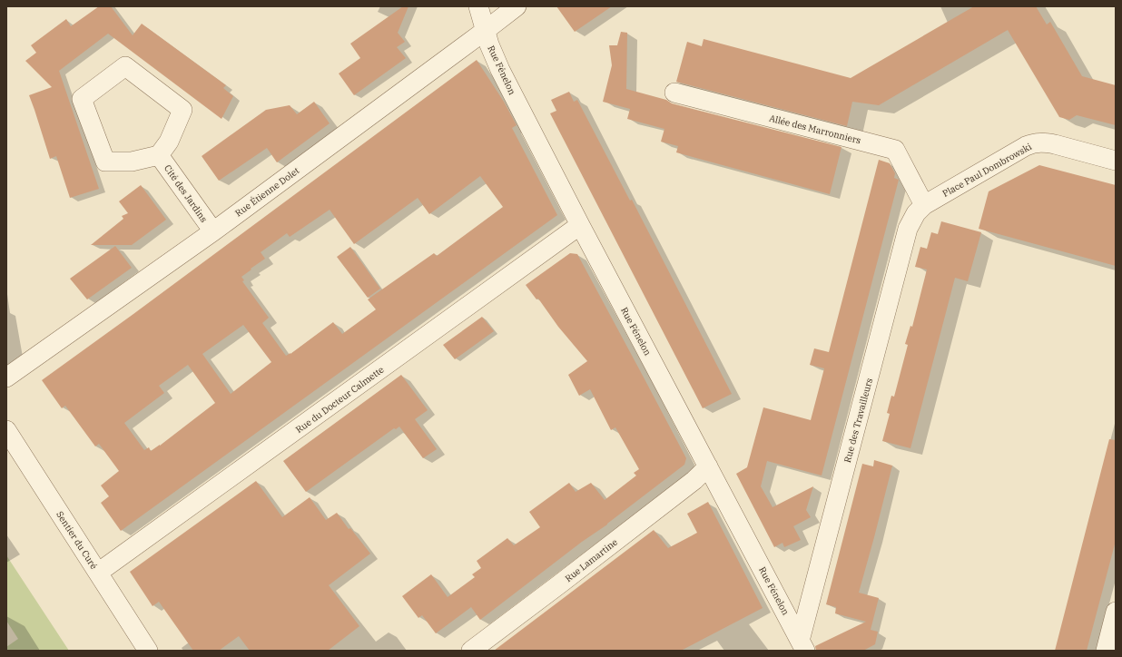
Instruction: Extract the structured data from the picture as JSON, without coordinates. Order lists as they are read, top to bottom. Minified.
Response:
{"streets":{"street":["Rue Fénelon","Allée des Marronniers","Place Paul Dombrowski","Rue Étienne Dolet","Cité des Jardins","Rue du Docteur Calmette","Rue des Travailleurs","Sentier du Curé","Rue Lamartine"]},"crossings":[["Rue Fénelon","Rue Étienne Dolet"],["Rue Fénelon","Rue du Docteur Calmette"],["Rue Fénelon","Rue des Travailleurs"],["Rue Fénelon","Rue Lamartine"],["Allée des Marronniers","Place Paul Dombrowski"],["Allée des Marronniers","Rue des Travailleurs"],["Place Paul Dombrowski","Rue des Travailleurs"],["Rue Étienne Dolet","Cité des Jardins"],["Rue du Docteur Calmette","Sentier du Curé"]]}
